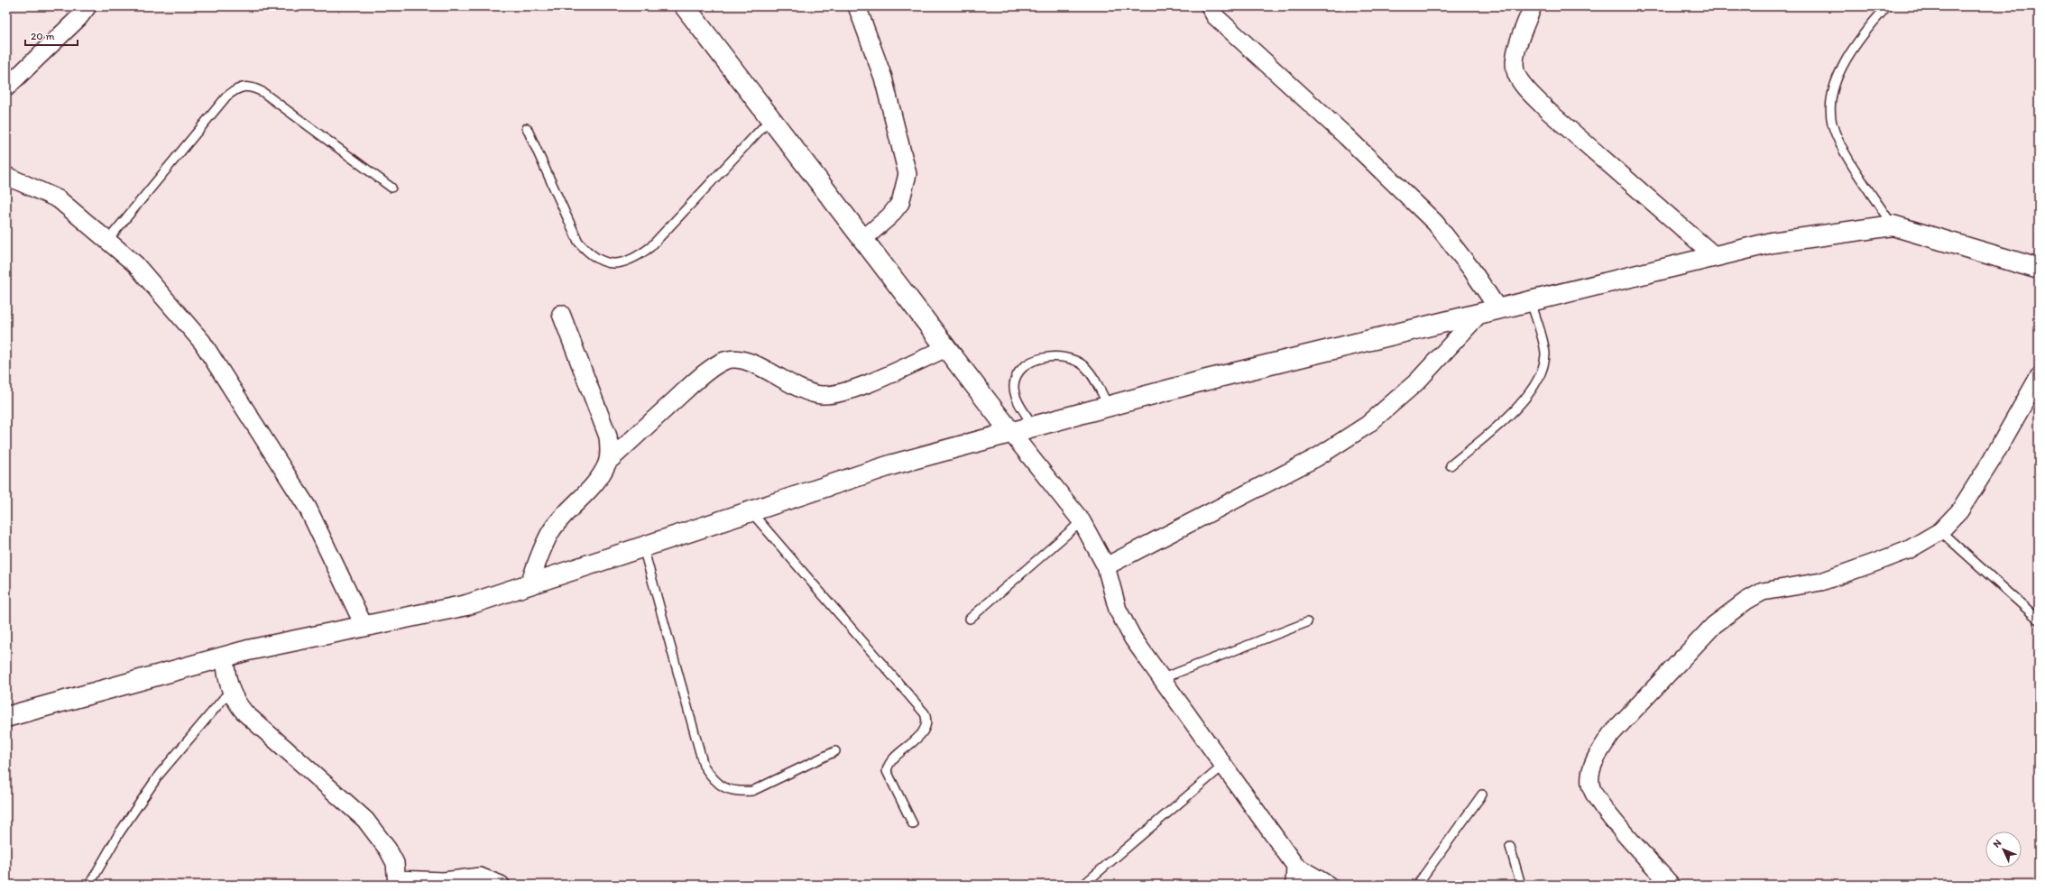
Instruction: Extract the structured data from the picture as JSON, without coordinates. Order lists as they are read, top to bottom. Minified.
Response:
{"scale_bar":"20 m","north":"top left"}
